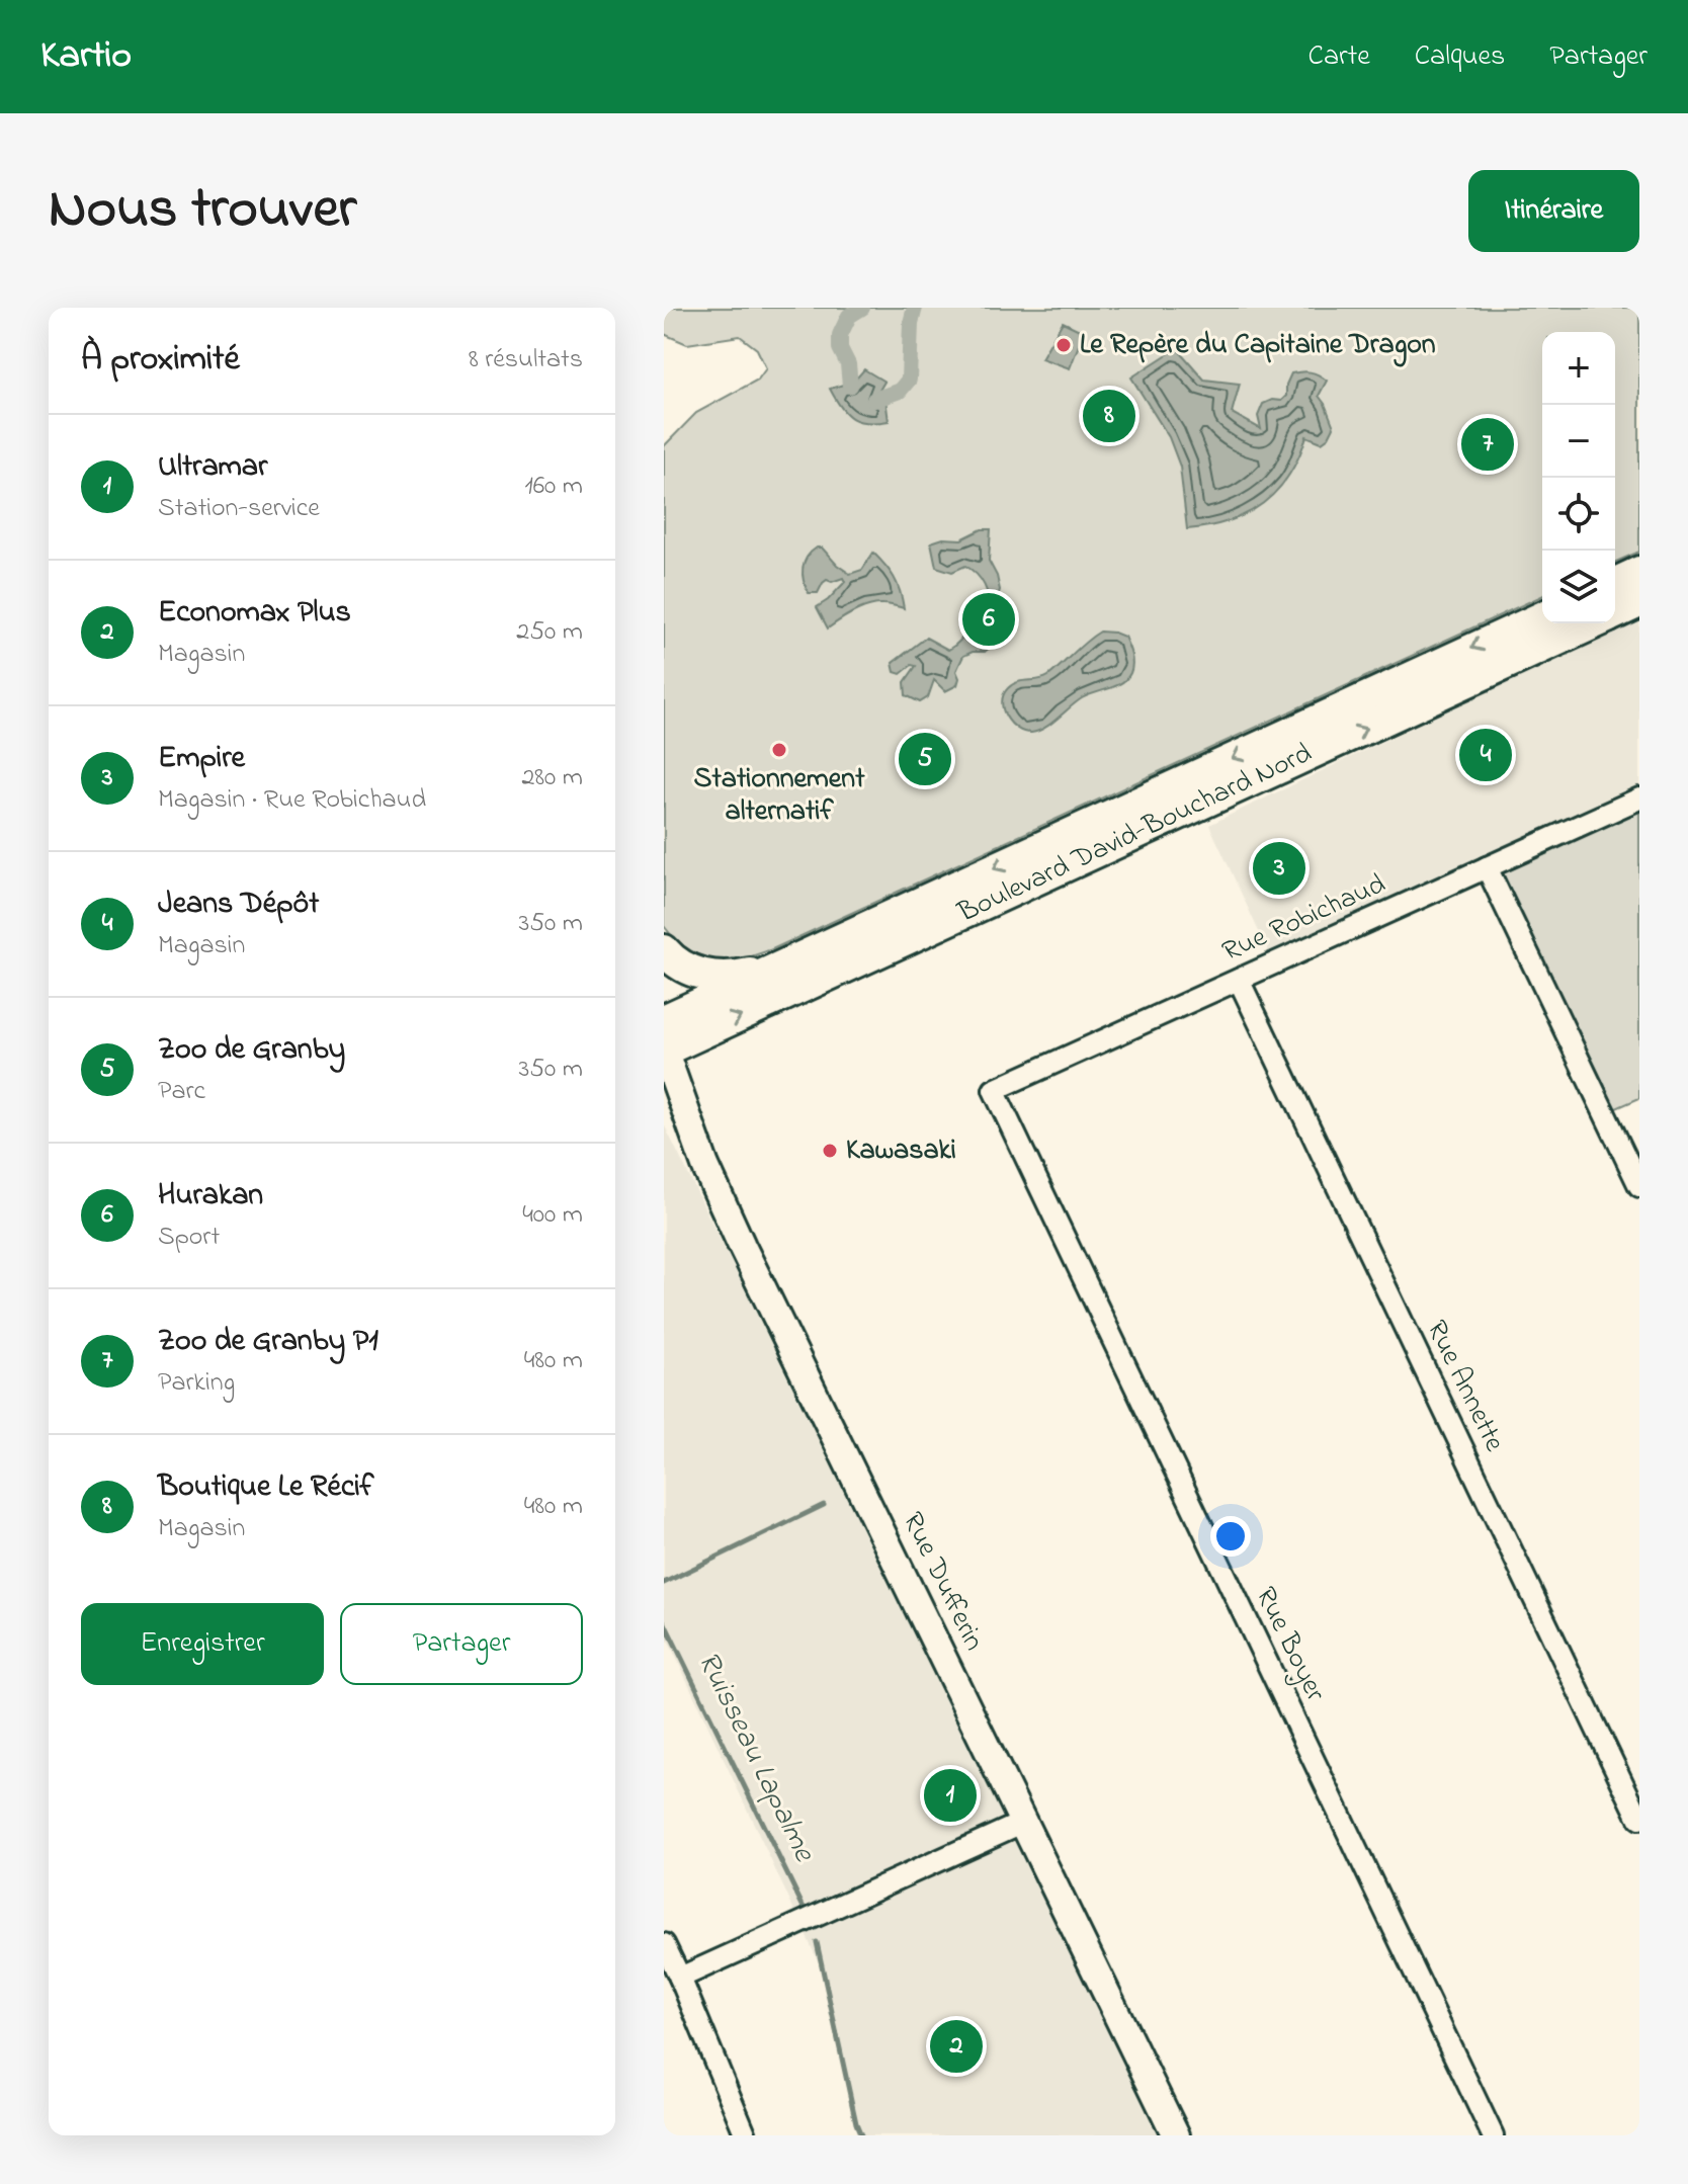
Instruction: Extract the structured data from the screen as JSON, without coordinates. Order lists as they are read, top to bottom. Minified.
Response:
{"streets":{"highway":["Boulevard David-Bouchard Nord"],"main road":["Rue Dufferin"],"street":["Rue Robichaud","Rue Annette","Rue Boyer"]},"crossings":[["Boulevard David-Bouchard Nord","Rue Dufferin"],["Rue Robichaud","Rue Annette"],["Rue Robichaud","Rue Boyer"]],"water":["Ruisseau Lapalme"],"places":["Le Repère du Capitaine Dragon","Stationnement alternatif","Kawasaki"],"page":{"header":"Kartio","nav":["Carte","Calques","Partager"],"title":"Nous trouver","buttons":["Itinéraire",["Enregistrer","Partager"]],"heading":["À proximité","8 résultats"],"map_buttons":["+","−"],"pins":["8","7","6","4","5","3","1","2"],"list":[{"mark":"1","name":"Ultramar","note":"Station-service","value":"160 m"},{"mark":"2","name":"Economax Plus","note":"Magasin","value":"250 m"},{"mark":"3","name":"Empire","note":"Magasin · Rue Robichaud","value":"280 m"},{"mark":"4","name":"Jeans Dépôt","note":"Magasin","value":"350 m"},{"mark":"5","name":"Zoo de Granby","note":"Parc","value":"350 m"},{"mark":"6","name":"Hurakan","note":"Sport","value":"400 m"},{"mark":"7","name":"Zoo de Granby P1","note":"Parking","value":"480 m"},{"mark":"8","name":"Boutique Le Récif","note":"Magasin","value":"480 m"}]}}
